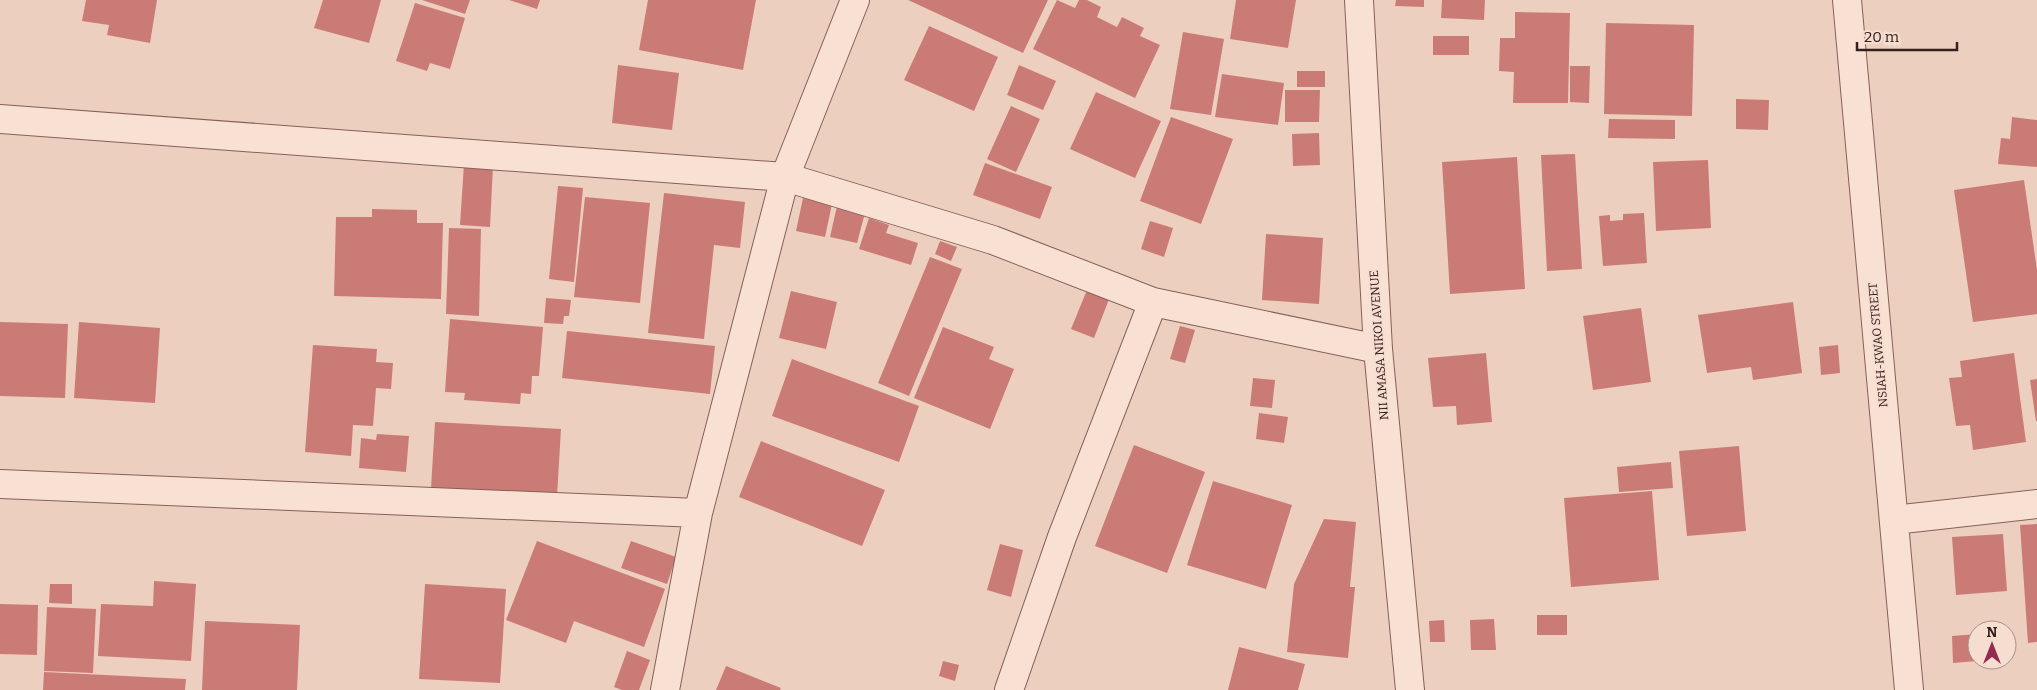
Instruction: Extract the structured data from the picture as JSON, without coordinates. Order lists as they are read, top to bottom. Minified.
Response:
{"streets":{"street":["NII AMASA NIKOI AVENUE","NSIAH-KWAO STREET"]},"scale_bar":"20 m","north":"top"}
